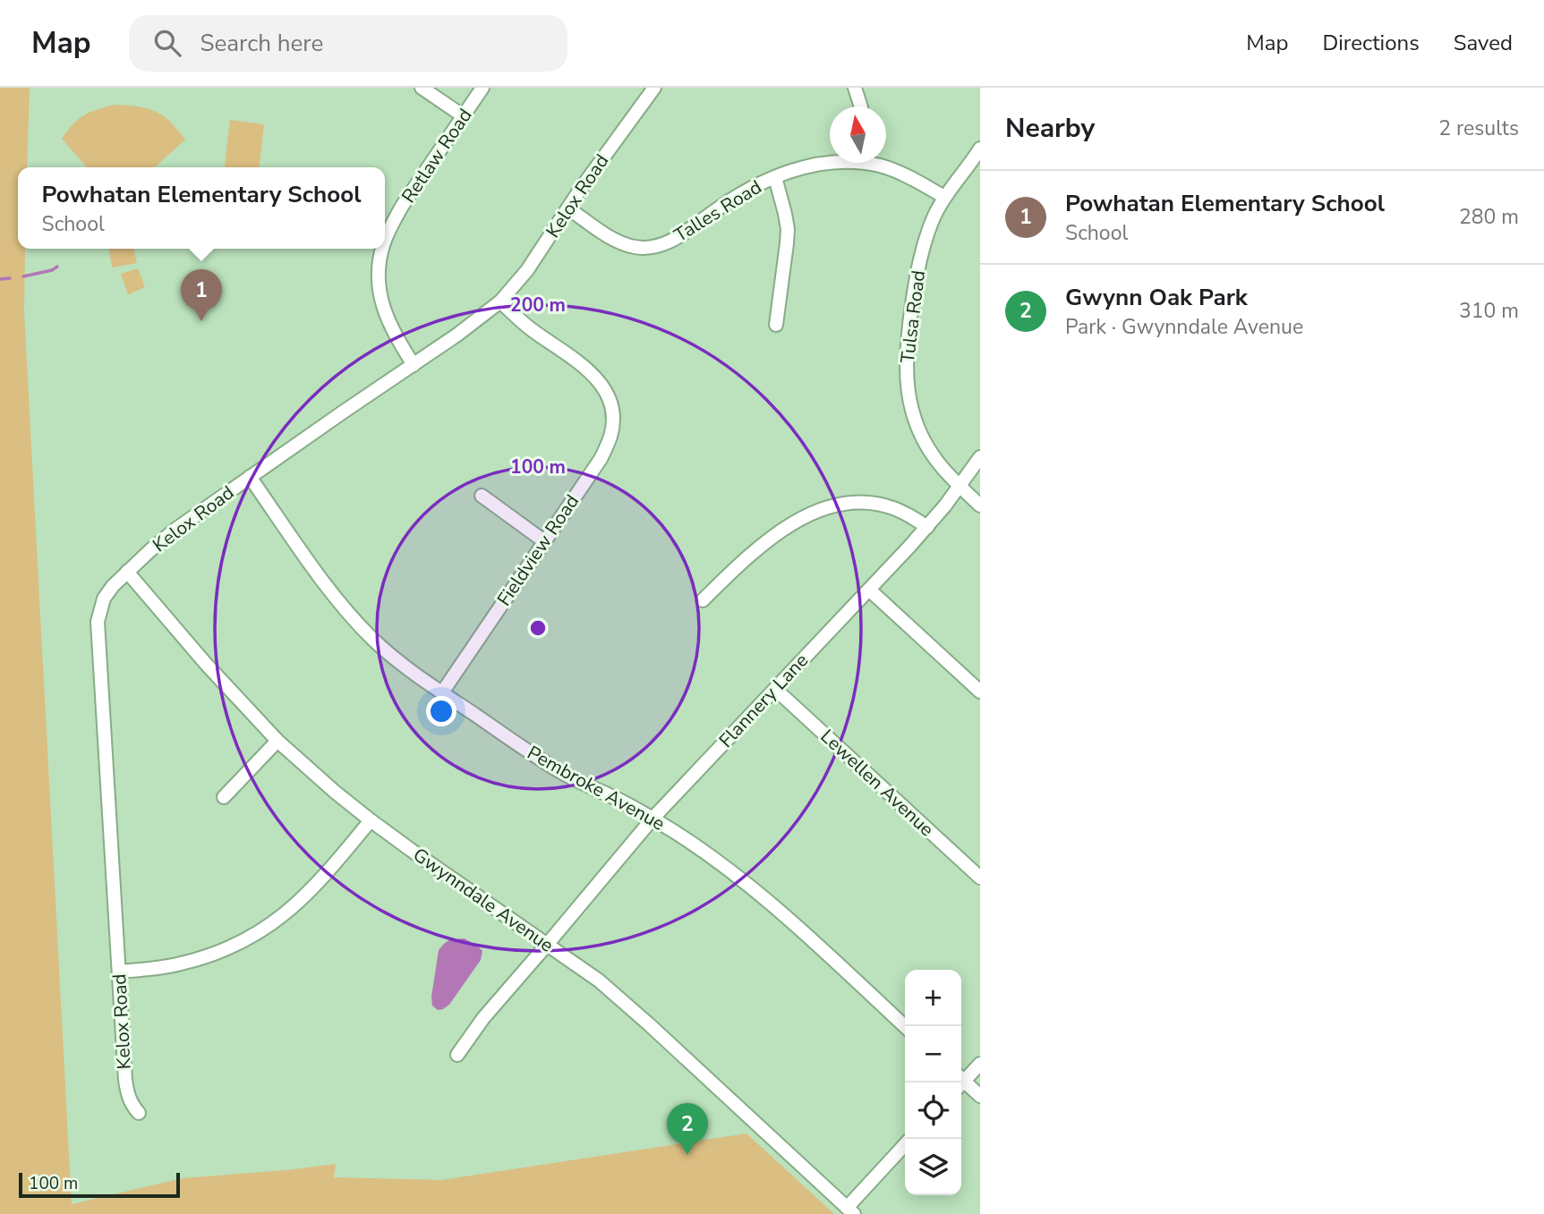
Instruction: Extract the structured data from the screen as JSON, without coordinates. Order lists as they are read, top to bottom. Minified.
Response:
{"streets":{"street":["Retlaw Road","Kelox Road","Talles Road","Tulsa Road","Fieldview Road","Flannery Lane","Lewellen Avenue","Pembroke Avenue","Gwynndale Avenue"]},"crossings":[["Retlaw Road","Kelox Road"],["Kelox Road","Talles Road"],["Kelox Road","Fieldview Road"],["Kelox Road","Pembroke Avenue"],["Kelox Road","Gwynndale Avenue"],["Talles Road","Tulsa Road"],["Tulsa Road","Flannery Lane"],["Fieldview Road","Pembroke Avenue"],["Flannery Lane","Lewellen Avenue"],["Flannery Lane","Pembroke Avenue"],["Flannery Lane","Gwynndale Avenue"]],"scale_bar":"100 m","north":"top","page":{"header":"Map","search":"Search here","nav":["Map","Directions","Saved"],"heading":["Nearby","2 results"],"popup":["Powhatan Elementary School","School"],"list":[{"mark":"1","name":"Powhatan Elementary School","note":"School","value":"280 m"},{"mark":"2","name":"Gwynn Oak Park","note":"Park · Gwynndale Avenue","value":"310 m"}],"pins":["1","2"],"map_buttons":["+","−"],"scale":"100 m"},"rings":["200 m","100 m"]}
